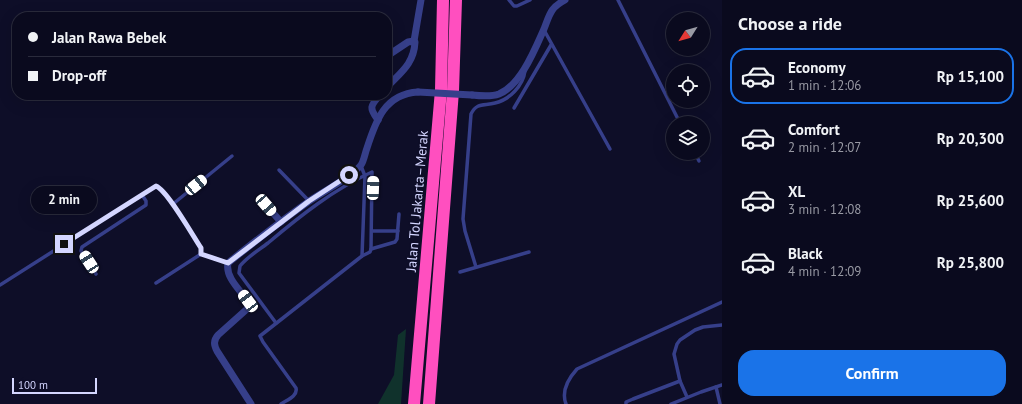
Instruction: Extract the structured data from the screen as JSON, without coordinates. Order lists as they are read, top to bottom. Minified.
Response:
{"streets":{"highway":["Jalan Tol Jakarta–Merak"]},"scale_bar":"100 m","north":"bottom left","page":{"heading":"Choose a ride","banner":["Jalan Rawa Bebek","Drop-off"],"list":[{"name":"Economy","note":"1 min · 12:06","value":"Rp 15,100"},{"name":"Comfort","note":"2 min · 12:07","value":"Rp 20,300"},{"name":"XL","note":"3 min · 12:08","value":"Rp 25,600"},{"name":"Black","note":"4 min · 12:09","value":"Rp 25,800"}],"bubble":"2 min","buttons":"Confirm","scale":"100 m"}}
